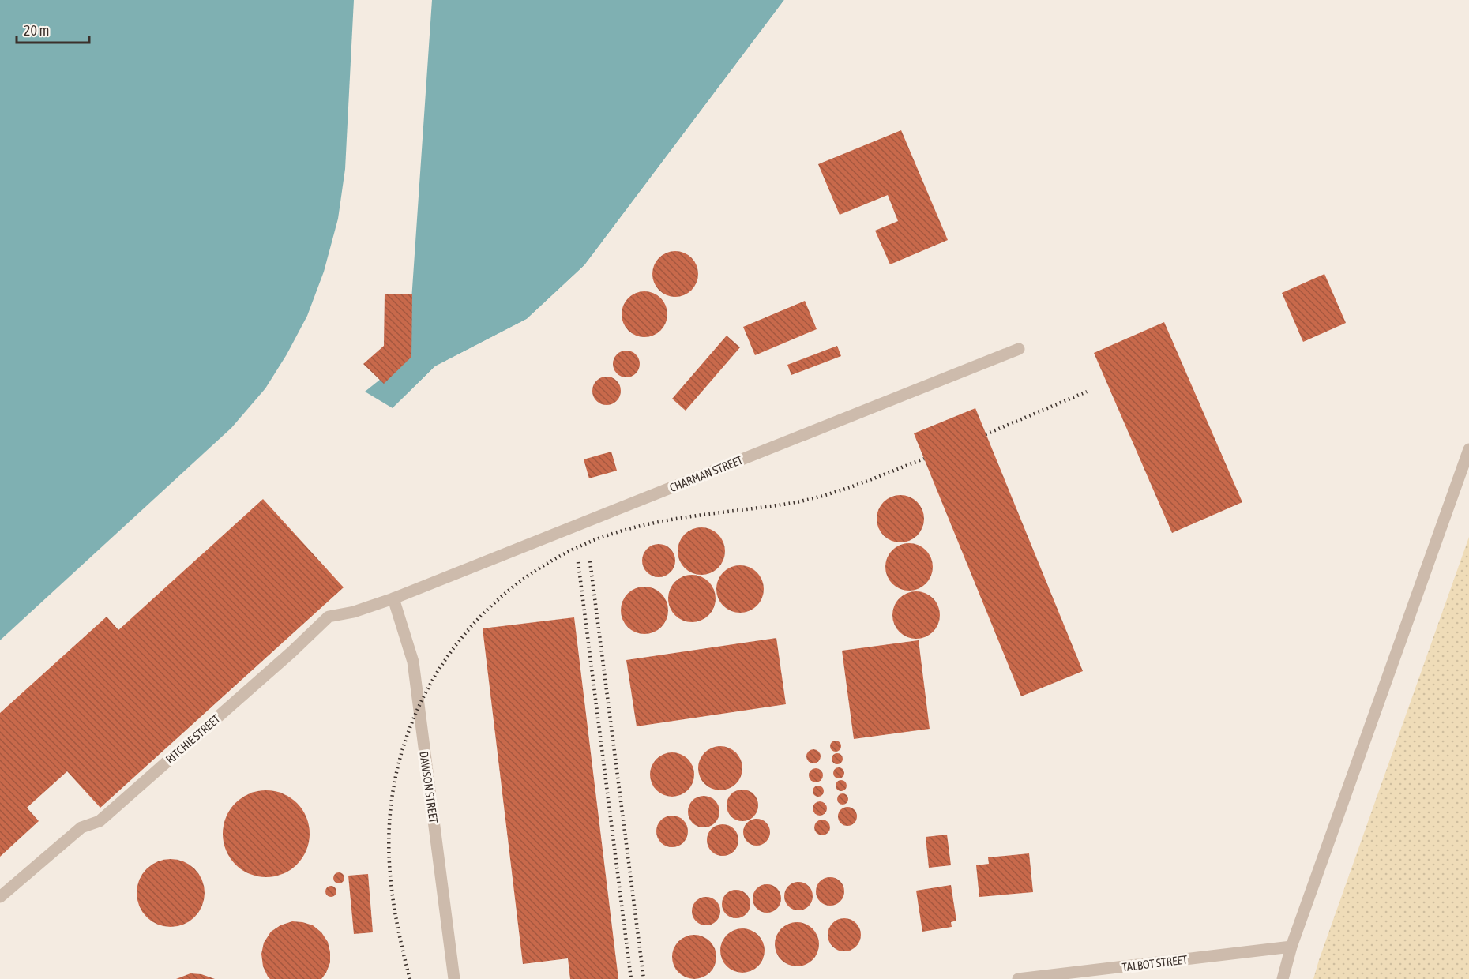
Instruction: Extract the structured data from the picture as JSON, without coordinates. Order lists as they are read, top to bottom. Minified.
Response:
{"streets":{"street":["CHARMAN STREET","RITCHIE STREET","DAWSON STREET","TALBOT STREET"]},"crossings":[["CHARMAN STREET","RITCHIE STREET"],["CHARMAN STREET","DAWSON STREET"],["RITCHIE STREET","DAWSON STREET"]],"scale_bar":"20 m"}
